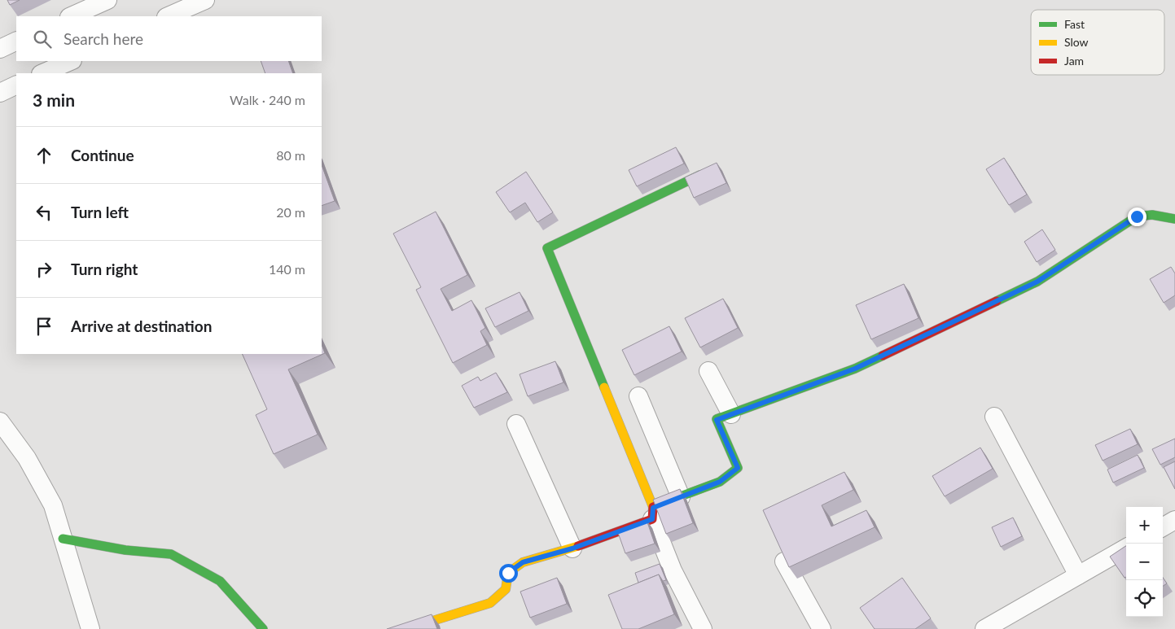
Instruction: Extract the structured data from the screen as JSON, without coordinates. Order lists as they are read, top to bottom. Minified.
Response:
{"legend":["Fast","Slow","Jam"],"page":{"search":"Search here","heading":["3 min","Walk · 240 m"],"list":[["Continue","80 m"],["Turn left","20 m"],["Turn right","140 m"],"Arrive at destination"],"map_buttons":["+","−"]}}
